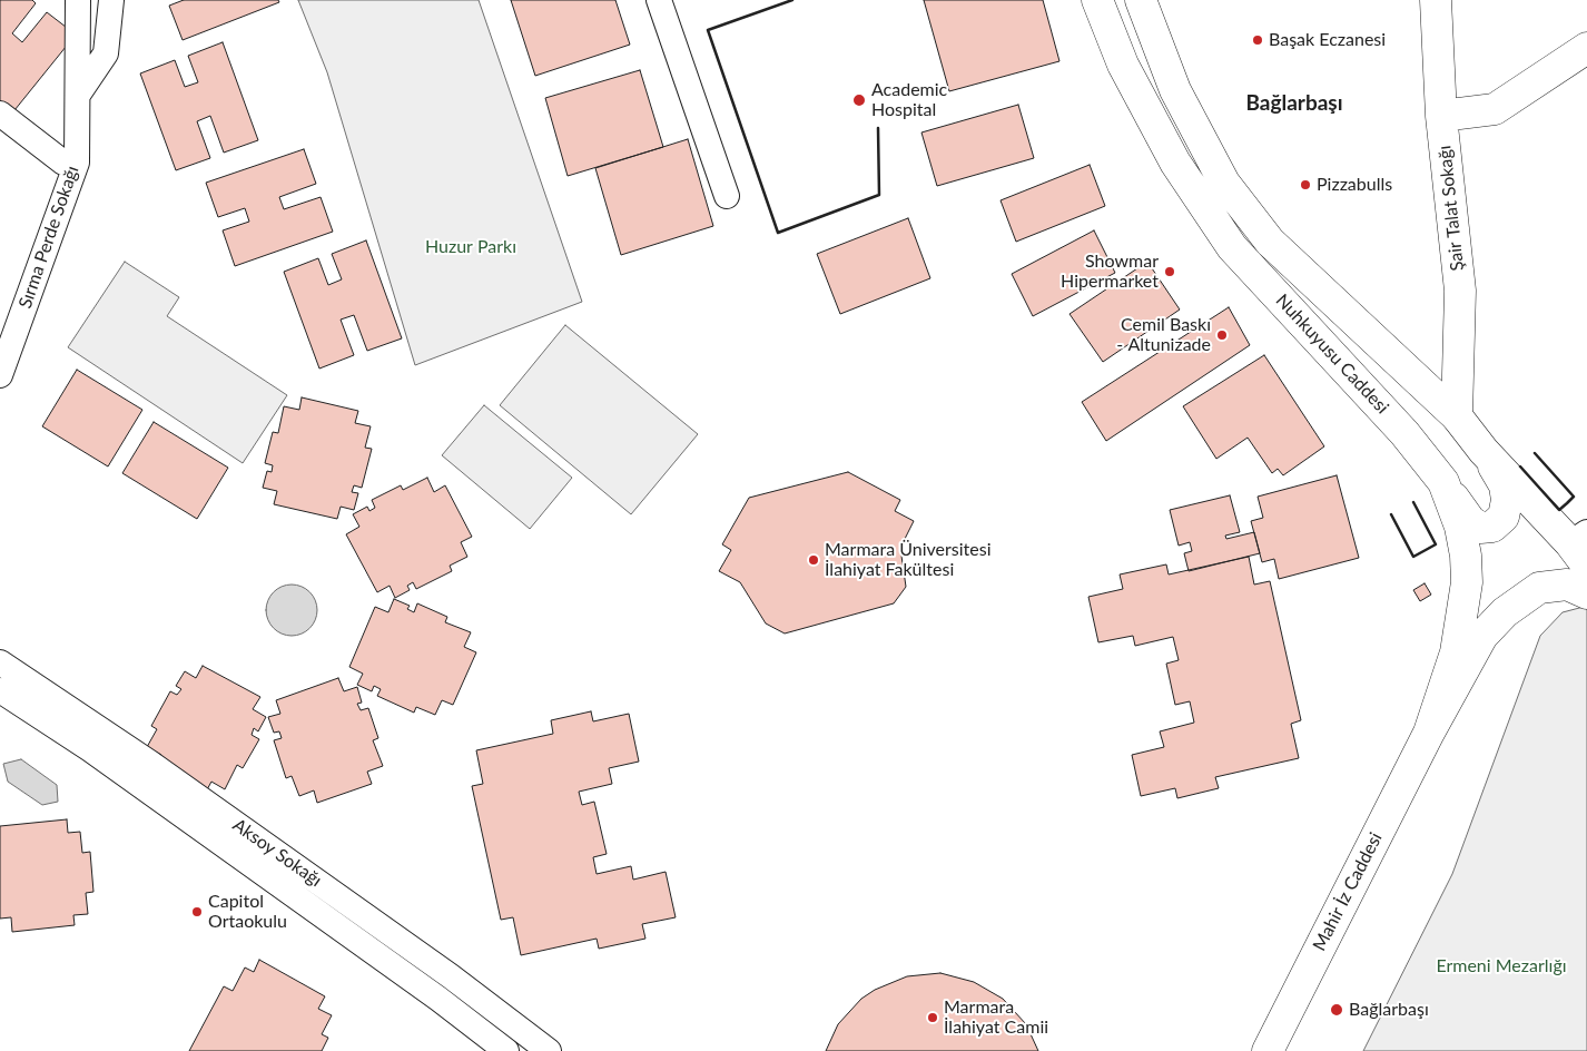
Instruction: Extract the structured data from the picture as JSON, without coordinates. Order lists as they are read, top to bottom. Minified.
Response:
{"streets":{"main road":["Şair Talat Sokağı","Nuhkuyusu Caddesi","Mahir İz Caddesi"],"street":["Sırma Perde Sokağı","Aksoy Sokağı"]},"crossings":[["Şair Talat Sokağı","Nuhkuyusu Caddesi"],["Nuhkuyusu Caddesi","Mahir İz Caddesi"]],"districts":["Bağlarbaşı"],"parks":["Huzur Parkı","Ermeni Mezarlığı"],"places":["Başak Eczanesi","Academic Hospital","Pizzabulls","Showmar Hipermarket","Cemil Baskı - Altunizade","Marmara Üniversitesi İlahiyat Fakültesi","Capitol Ortaokulu","Bağlarbaşı","Marmara İlahiyat Camii"]}
